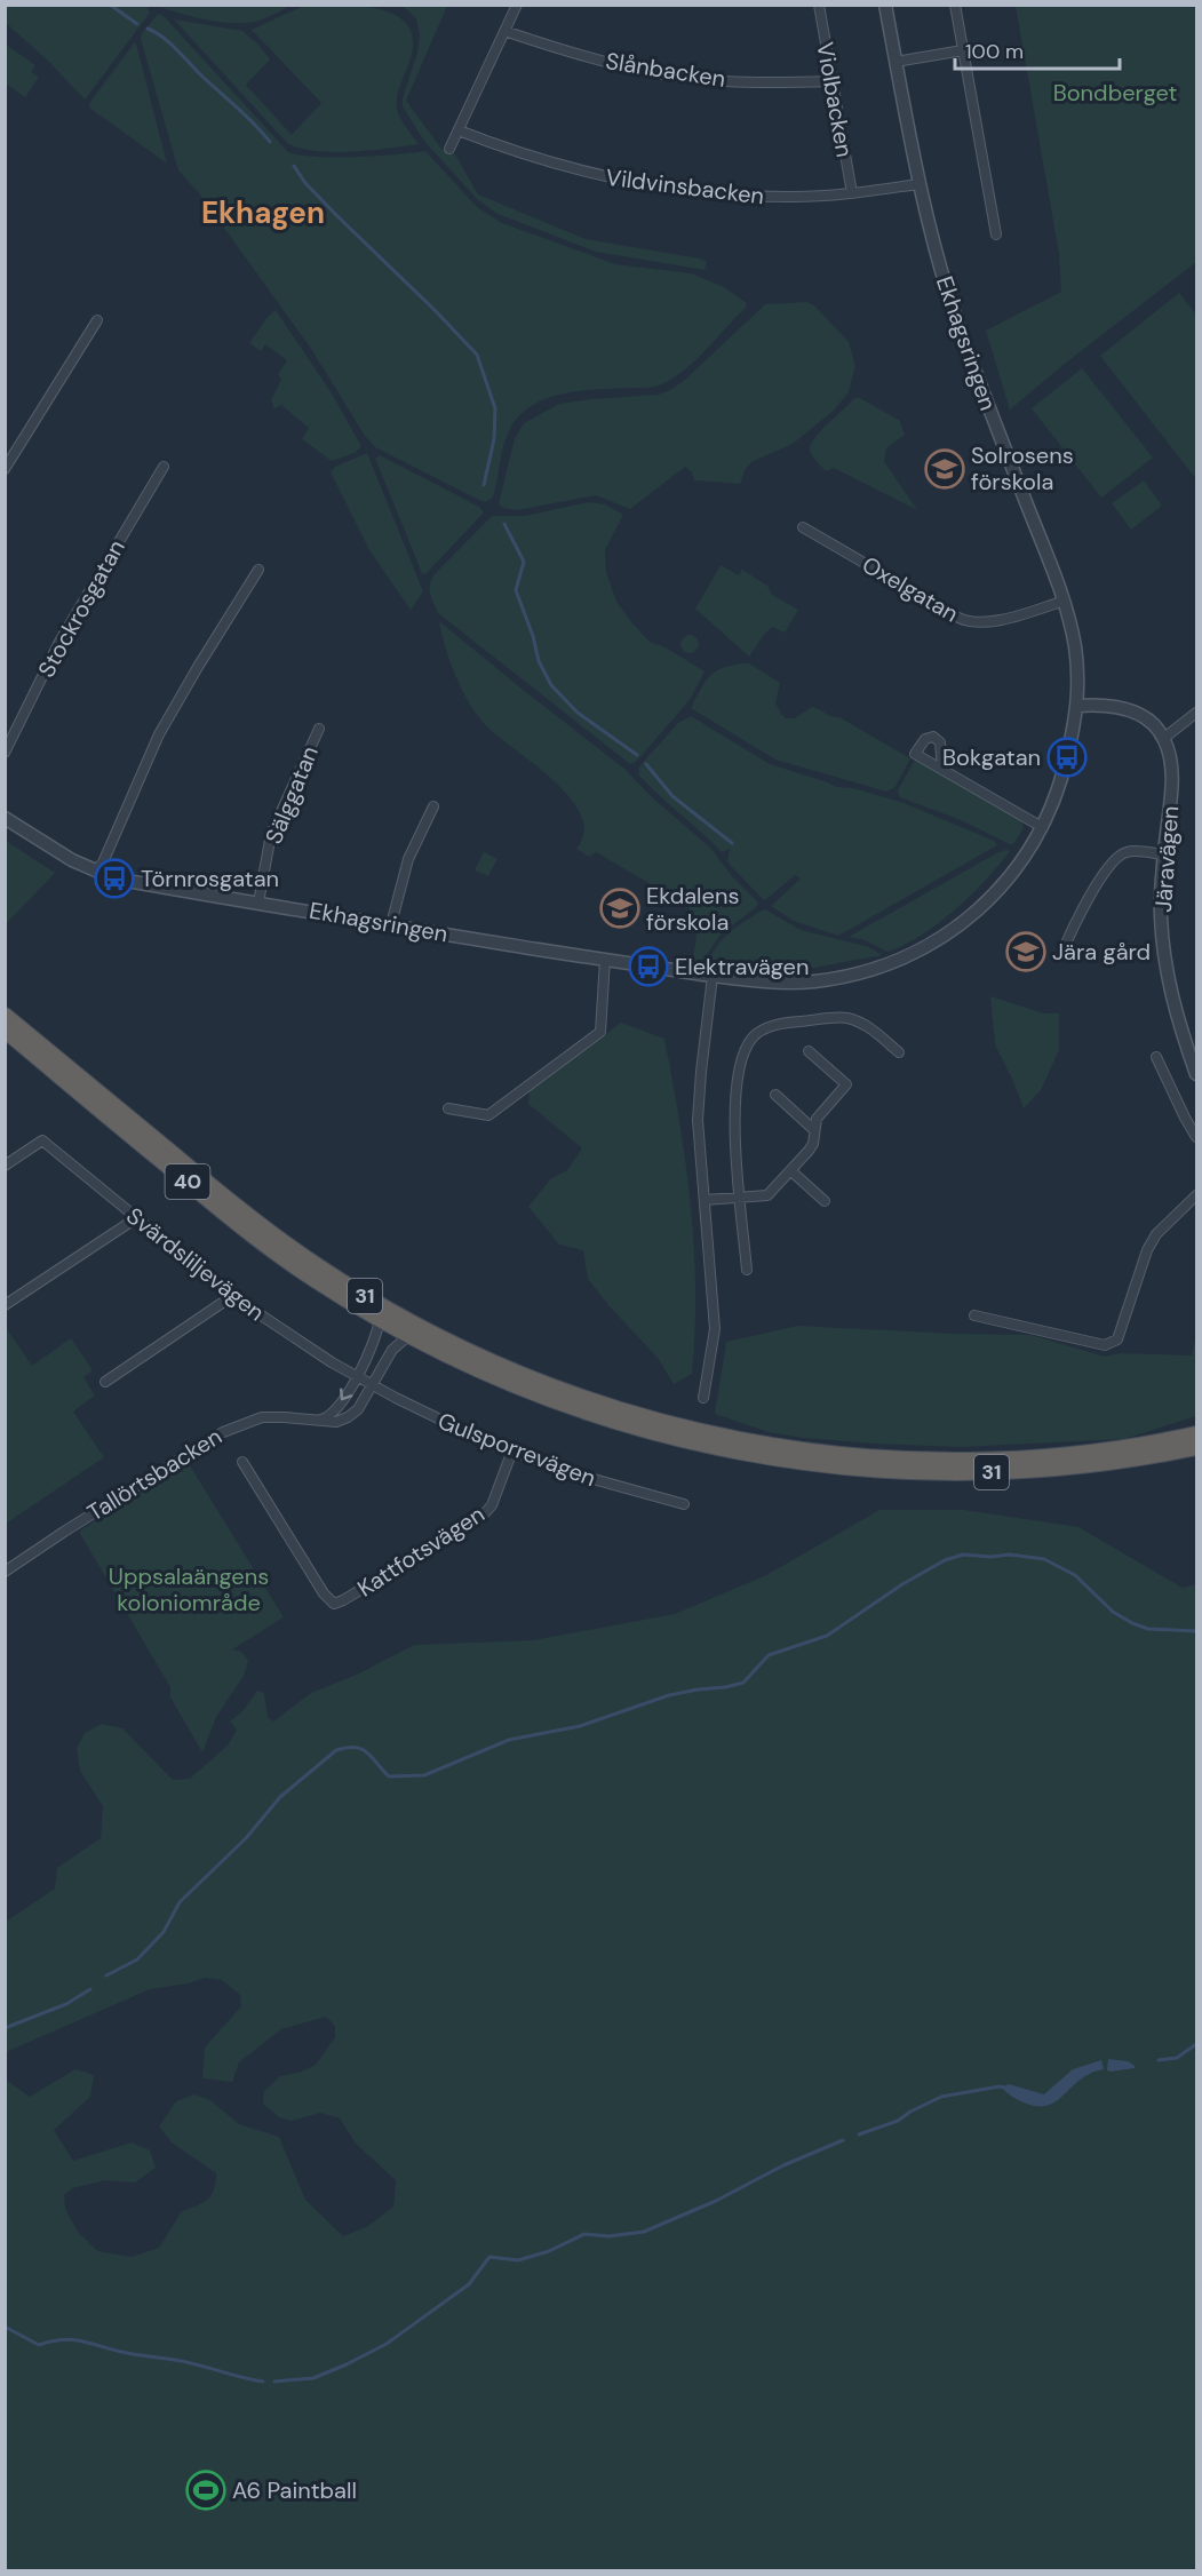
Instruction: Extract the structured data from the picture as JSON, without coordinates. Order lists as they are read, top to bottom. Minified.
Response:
{"streets":{"highway":["40","31"],"street":["Slånbacken","Violbacken","Vildvinsbacken","Ekhagsringen","Oxelgatan","Stockrosgatan","Sälggatan","Järavägen","Svärdsliljevägen","Gulsporrevägen","Tallörtsbacken","Kattfotsvägen"]},"crossings":[["Slånbacken","Violbacken"],["Violbacken","Vildvinsbacken"],["Vildvinsbacken","Ekhagsringen"],["Ekhagsringen","Oxelgatan"],["Ekhagsringen","Sälggatan"],["40","31"],["Svärdsliljevägen","Gulsporrevägen"],["31","Tallörtsbacken"],["Gulsporrevägen","Tallörtsbacken"],["Gulsporrevägen","Kattfotsvägen"]],"districts":["Ekhagen"],"parks":["Bondberget","Uppsalaängens koloniområde"],"places":{"school or university":["Solrosens förskola","Ekdalens förskola","Jära gård"],"bus stop":["Bokgatan","Törnrosgatan","Elektravägen"],"sports":["A6 Paintball"]},"scale_bar":"100 m"}
